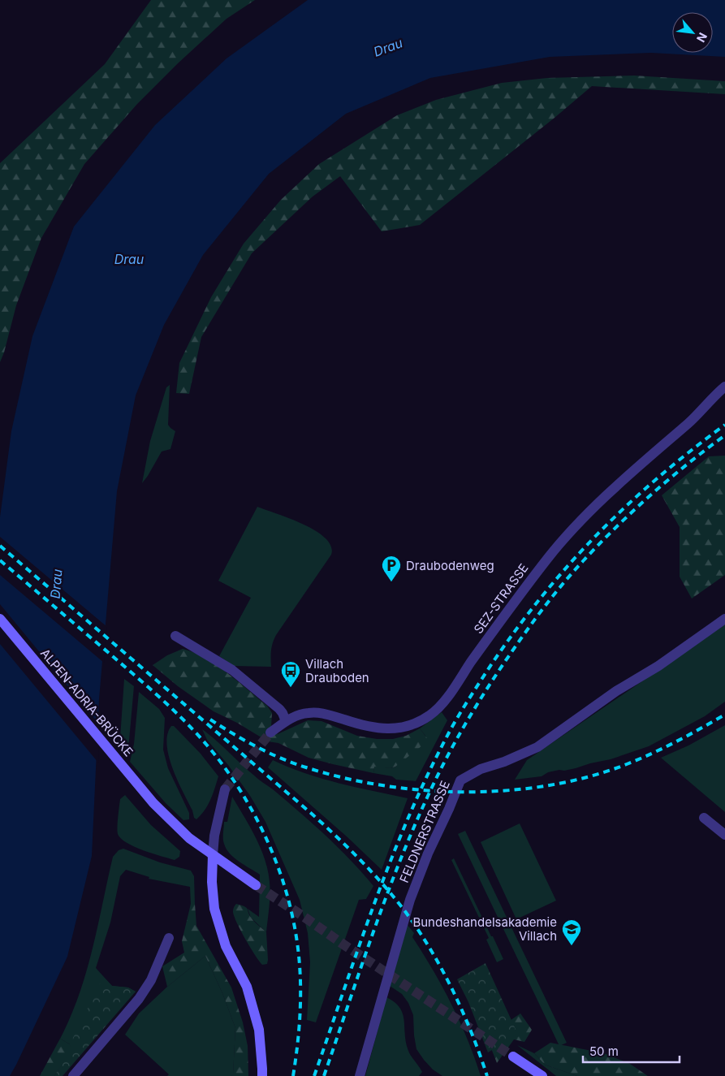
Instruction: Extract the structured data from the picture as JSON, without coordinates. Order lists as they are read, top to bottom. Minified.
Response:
{"streets":{"main road":["ALPEN-ADRIA-BRÜCKE"],"street":["SEZ-STRASSE","FELDNERSTRASSE"]},"water":["Drau"],"places":{"parking":["Draubodenweg"],"bus stop":["Villach Drauboden"],"school or university":["Bundeshandelsakademie Villach"]},"scale_bar":"50 m","north":"bottom right"}
